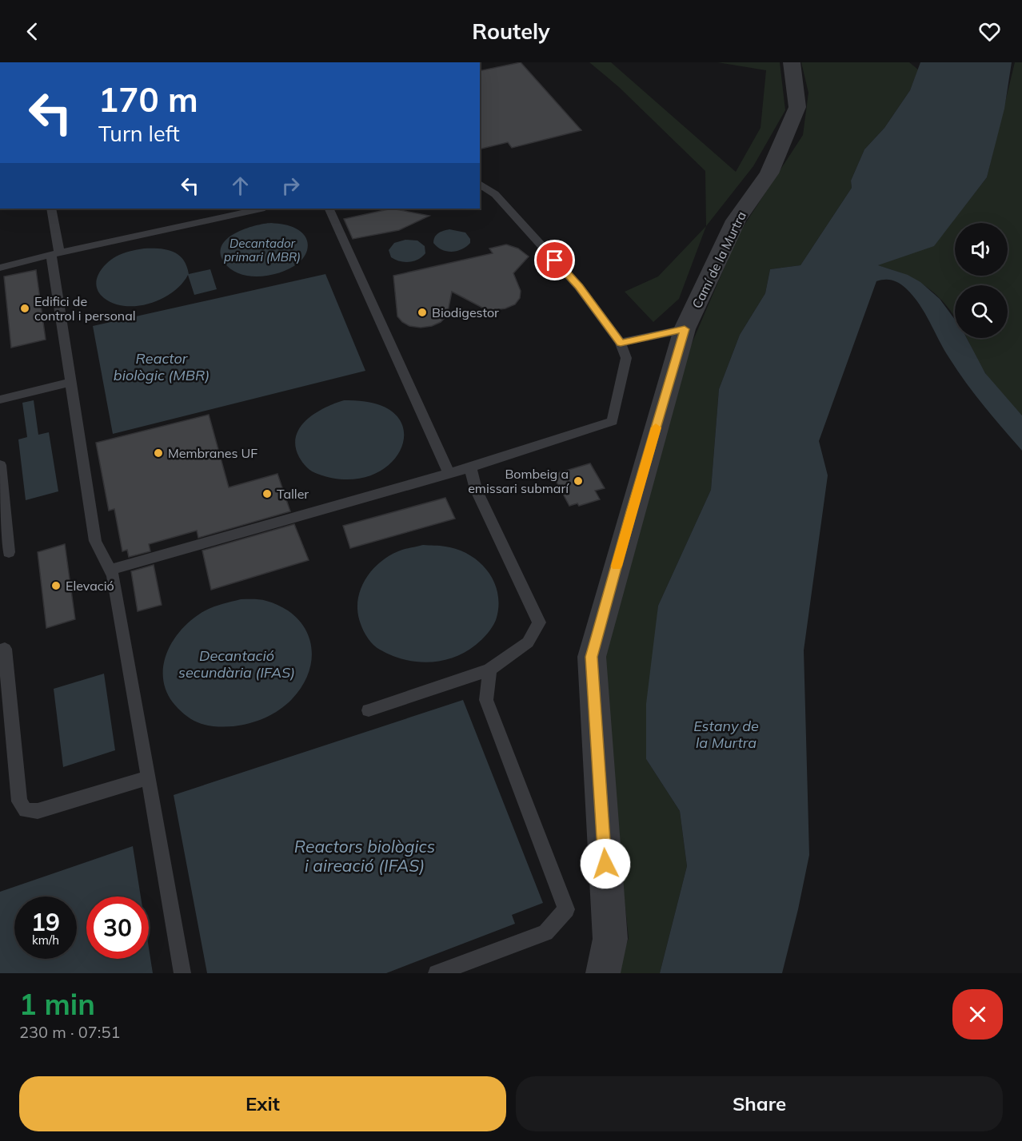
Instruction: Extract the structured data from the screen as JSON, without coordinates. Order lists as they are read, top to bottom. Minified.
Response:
{"streets":{"street":["Camí de la Murtra"]},"water":["Decantador primari (MBR)","Reactor biològic (MBR)","Decantació secundària (IFAS)","Estany de la Murtra","Reactors biològics i aireació (IFAS)"],"places":["Edifici de control i personal","Biodigestor","Membranes UF","Bombeig a emissari submarí","Taller","Elevació"],"page":{"header":"Routely","turn":["170 m","Turn left"],"speed":"19 km/h","limit":"30","heading":["1 min","230 m · 07:51"],"buttons":["Exit","Share"]}}
